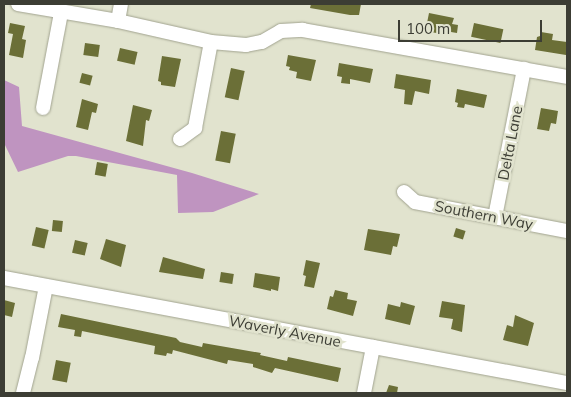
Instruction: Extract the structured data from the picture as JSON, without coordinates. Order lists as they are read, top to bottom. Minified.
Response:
{"streets":{"street":["Delta Lane","Southern Way","Waverly Avenue"]},"crossings":[["Delta Lane","Southern Way"]],"scale_bar":"100 m"}
